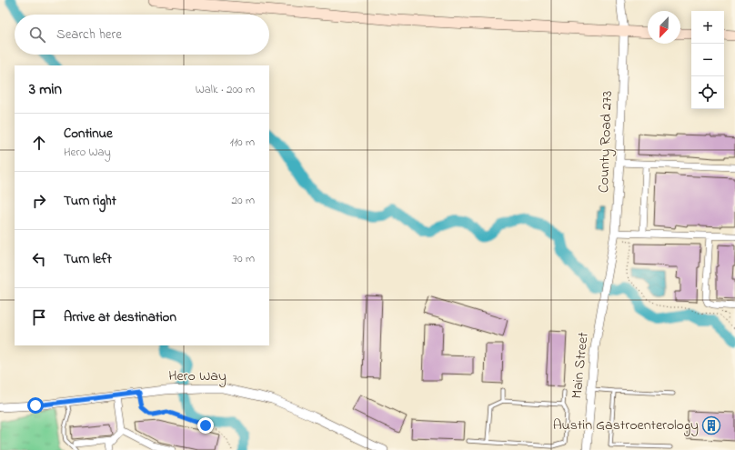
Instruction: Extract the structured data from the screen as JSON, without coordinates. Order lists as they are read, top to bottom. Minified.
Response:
{"streets":{"street":["County Road 273","Main Street","Hero Way"]},"crossings":[["County Road 273","Main Street"]],"places":{"building":["Austin Gastroenterology"]},"north":"bottom left","page":{"map_buttons":["+","−"],"search":"Search here","heading":["3 min","Walk · 200 m"],"list":[["Continue","Hero Way","110 m"],["Turn right","20 m"],["Turn left","70 m"],"Arrive at destination"]}}
